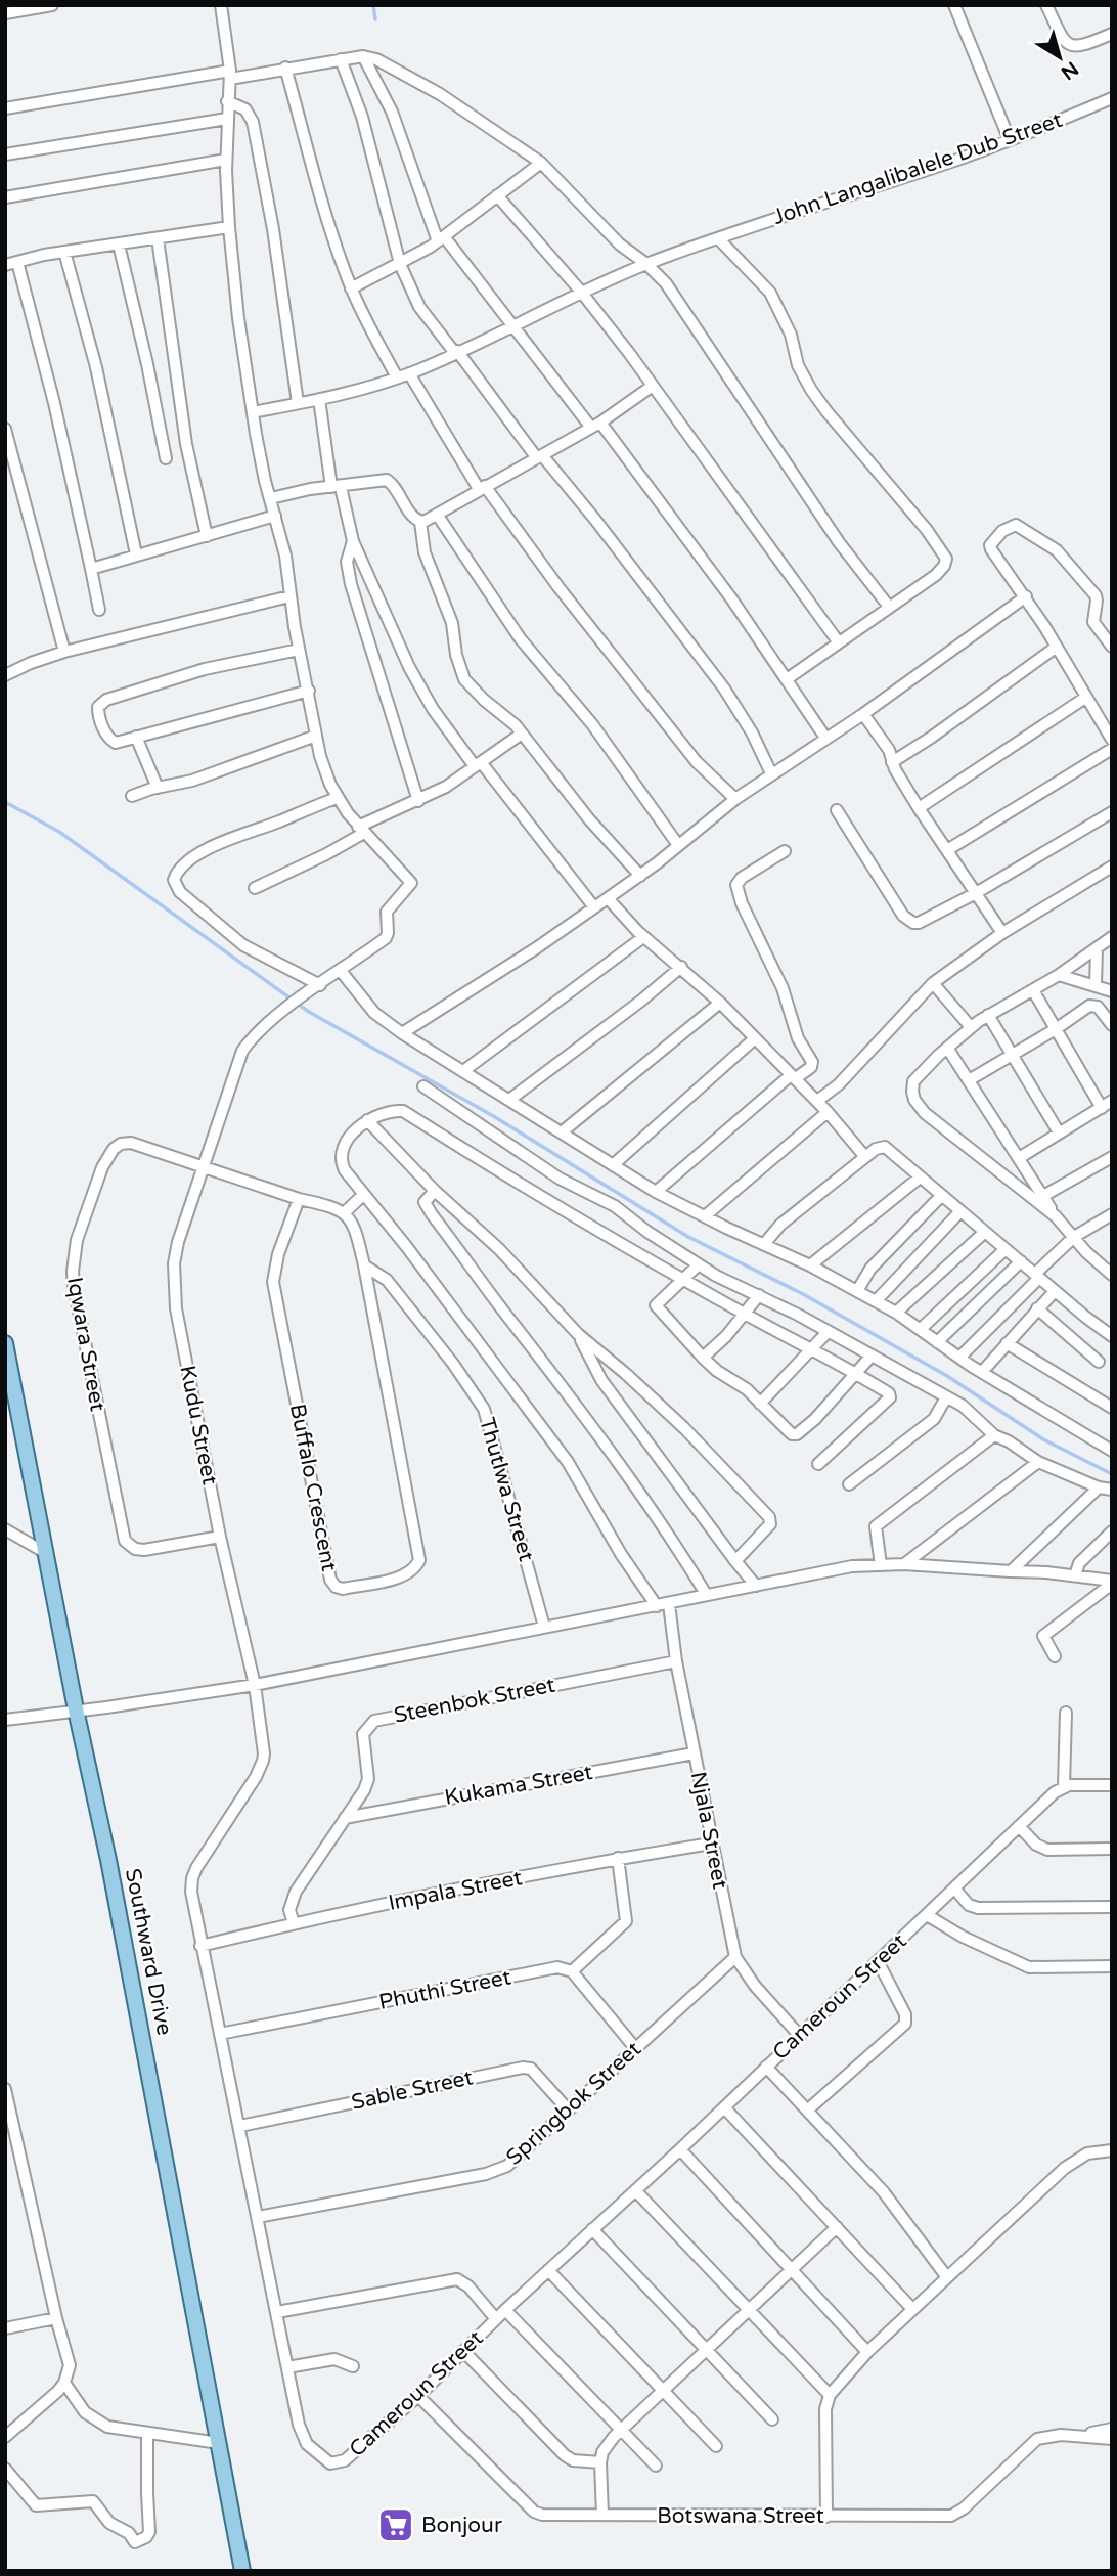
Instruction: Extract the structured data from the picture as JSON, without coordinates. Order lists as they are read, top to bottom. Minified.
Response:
{"streets":{"main road":["Southward Drive"],"street":["John Langalibalele Dub Street","Iqwara Street","Kudu Street","Buffalo Crescent","Thutlwa Street","Steenbok Street","Kukama Street","Njala Street","Impala Street","Phuthi Street","Cameroun Street","Sable Street","Springbok Street","Botswana Street"]},"crossings":[["Iqwara Street","Kudu Street"],["Kudu Street","Cameroun Street"],["Buffalo Crescent","Thutlwa Street"],["Steenbok Street","Kukama Street"],["Steenbok Street","Njala Street"],["Steenbok Street","Impala Street"],["Kukama Street","Njala Street"],["Njala Street","Impala Street"],["Njala Street","Cameroun Street"],["Njala Street","Springbok Street"],["Impala Street","Cameroun Street"],["Phuthi Street","Cameroun Street"],["Cameroun Street","Sable Street"],["Cameroun Street","Springbok Street"],["Cameroun Street","Botswana Street"],["Sable Street","Springbok Street"]],"places":{"supermarket":["Bonjour"]},"north":"bottom right"}
